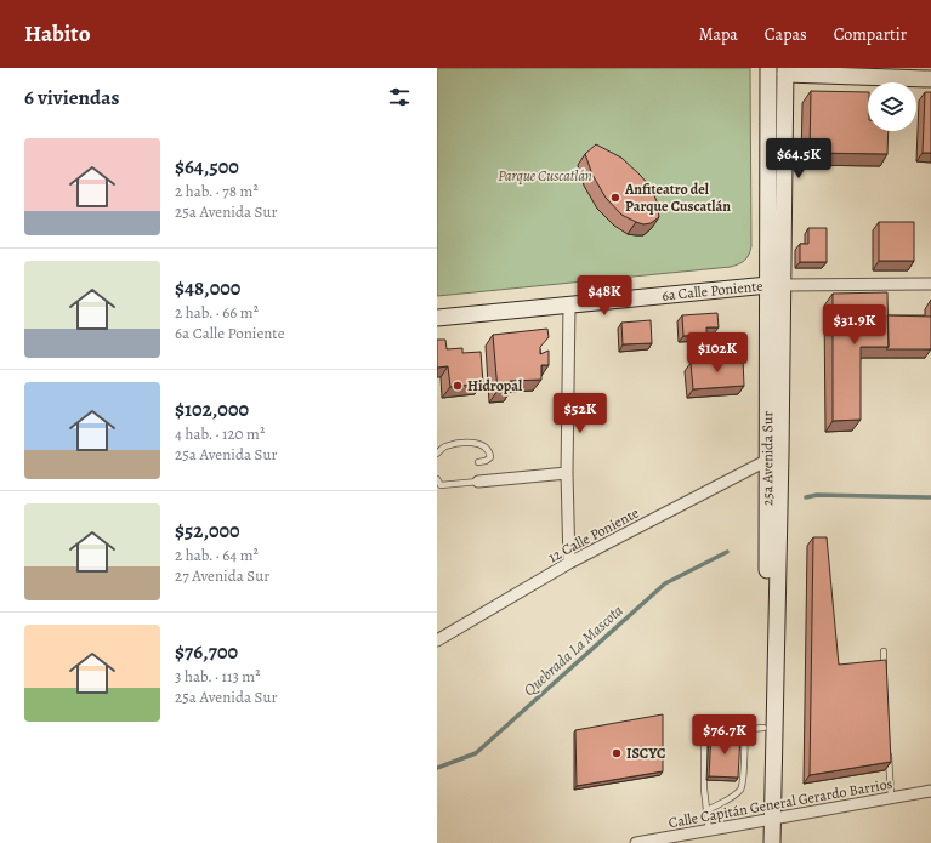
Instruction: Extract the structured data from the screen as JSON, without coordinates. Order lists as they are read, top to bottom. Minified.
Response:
{"streets":{"street":["6a Calle Poniente","25a Avenida Sur","12 Calle Poniente","Calle Capitán General Gerardo Barrios"]},"crossings":[["6a Calle Poniente","25a Avenida Sur"],["25a Avenida Sur","12 Calle Poniente"],["25a Avenida Sur","Calle Capitán General Gerardo Barrios"]],"water":["Quebrada La Mascota"],"parks":["Parque Cuscatlán"],"places":["Anfiteatro del Parque Cuscatlán","Hidropal","ISCYC"],"page":{"header":"Habito","nav":["Mapa","Capas","Compartir"],"heading":"6 viviendas","list":[{"name":"$64,500","note":"2 hab. · 78 m² · 25a Avenida Sur"},{"name":"$48,000","note":"2 hab. · 66 m² · 6a Calle Poniente"},{"name":"$102,000","note":"4 hab. · 120 m² · 25a Avenida Sur"},{"name":"$52,000","note":"2 hab. · 64 m² · 27 Avenida Sur"},{"name":"$76,700","note":"3 hab. · 113 m² · 25a Avenida Sur"}],"price":["$64.5K","$48K","$31.9K","$102K","$52K","$76.7K"]}}
